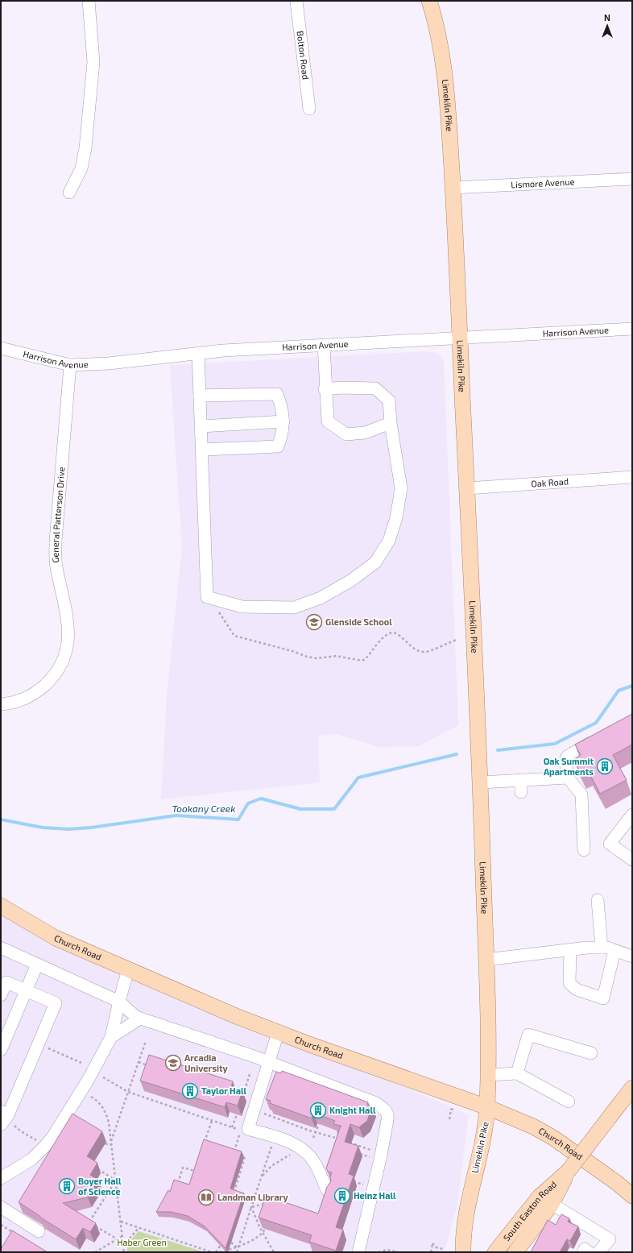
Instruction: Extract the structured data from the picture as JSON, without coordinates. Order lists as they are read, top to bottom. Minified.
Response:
{"streets":{"main road":["Limekiln Pike","Church Road","South Easton Road"],"street":["Bolton Road","Lismore Avenue","Harrison Avenue","Oak Road","General Patterson Drive"]},"crossings":[["Limekiln Pike","Lismore Avenue"],["Limekiln Pike","Harrison Avenue"],["Limekiln Pike","Oak Road"],["Limekiln Pike","Church Road"],["Harrison Avenue","General Patterson Drive"]],"water":["Tookany Creek"],"parks":["Haber Green"],"places":{"school or university":["Glenside School","Arcadia University"],"building":["Oak Summit Apartments","Taylor Hall","Knight Hall","Boyer Hall of Science","Heinz Hall"],"library":["Landman Library"]},"north":"top"}
